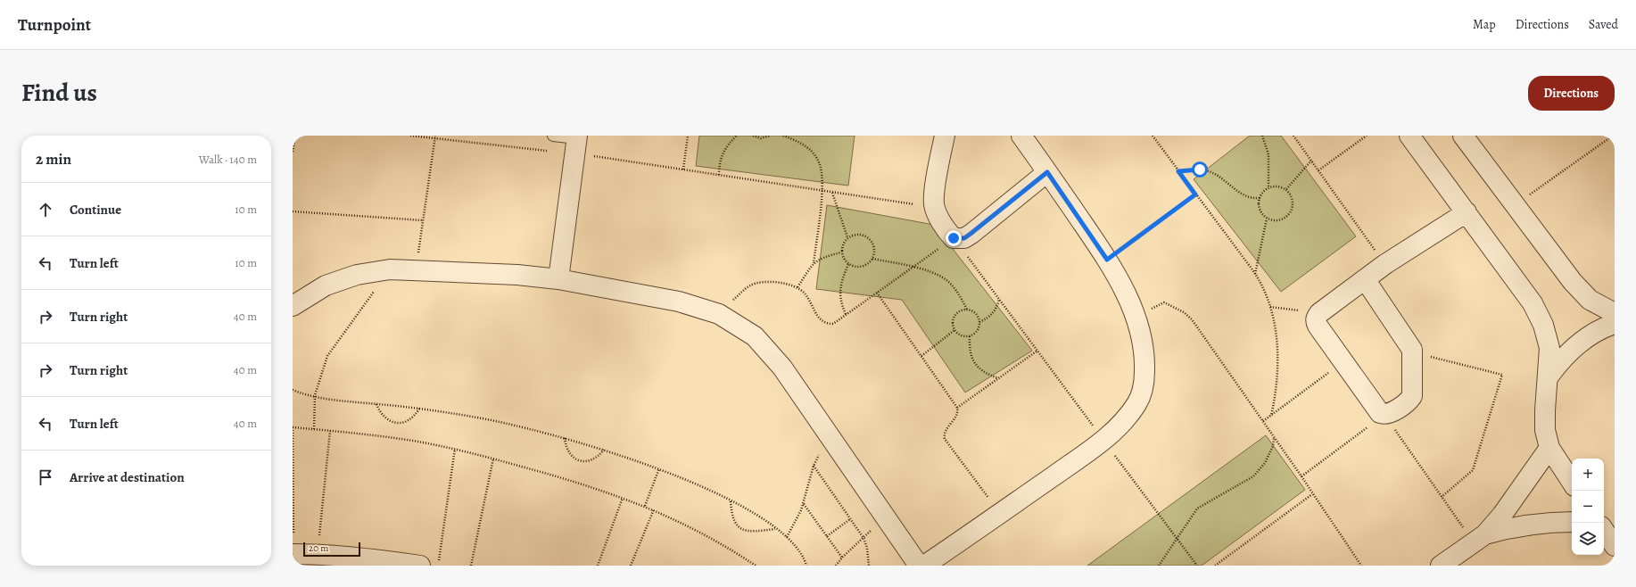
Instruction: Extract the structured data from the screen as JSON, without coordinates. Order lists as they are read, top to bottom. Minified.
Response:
{"scale_bar":"20 m","page":{"header":"Turnpoint","nav":["Map","Directions","Saved"],"title":"Find us","buttons":"Directions","heading":["2 min","Walk · 140 m"],"list":[["Continue","10 m"],["Turn left","10 m"],["Turn right","40 m"],["Turn right","40 m"],["Turn left","40 m"],"Arrive at destination"],"map_buttons":["+","−"],"scale":"20 m"}}
